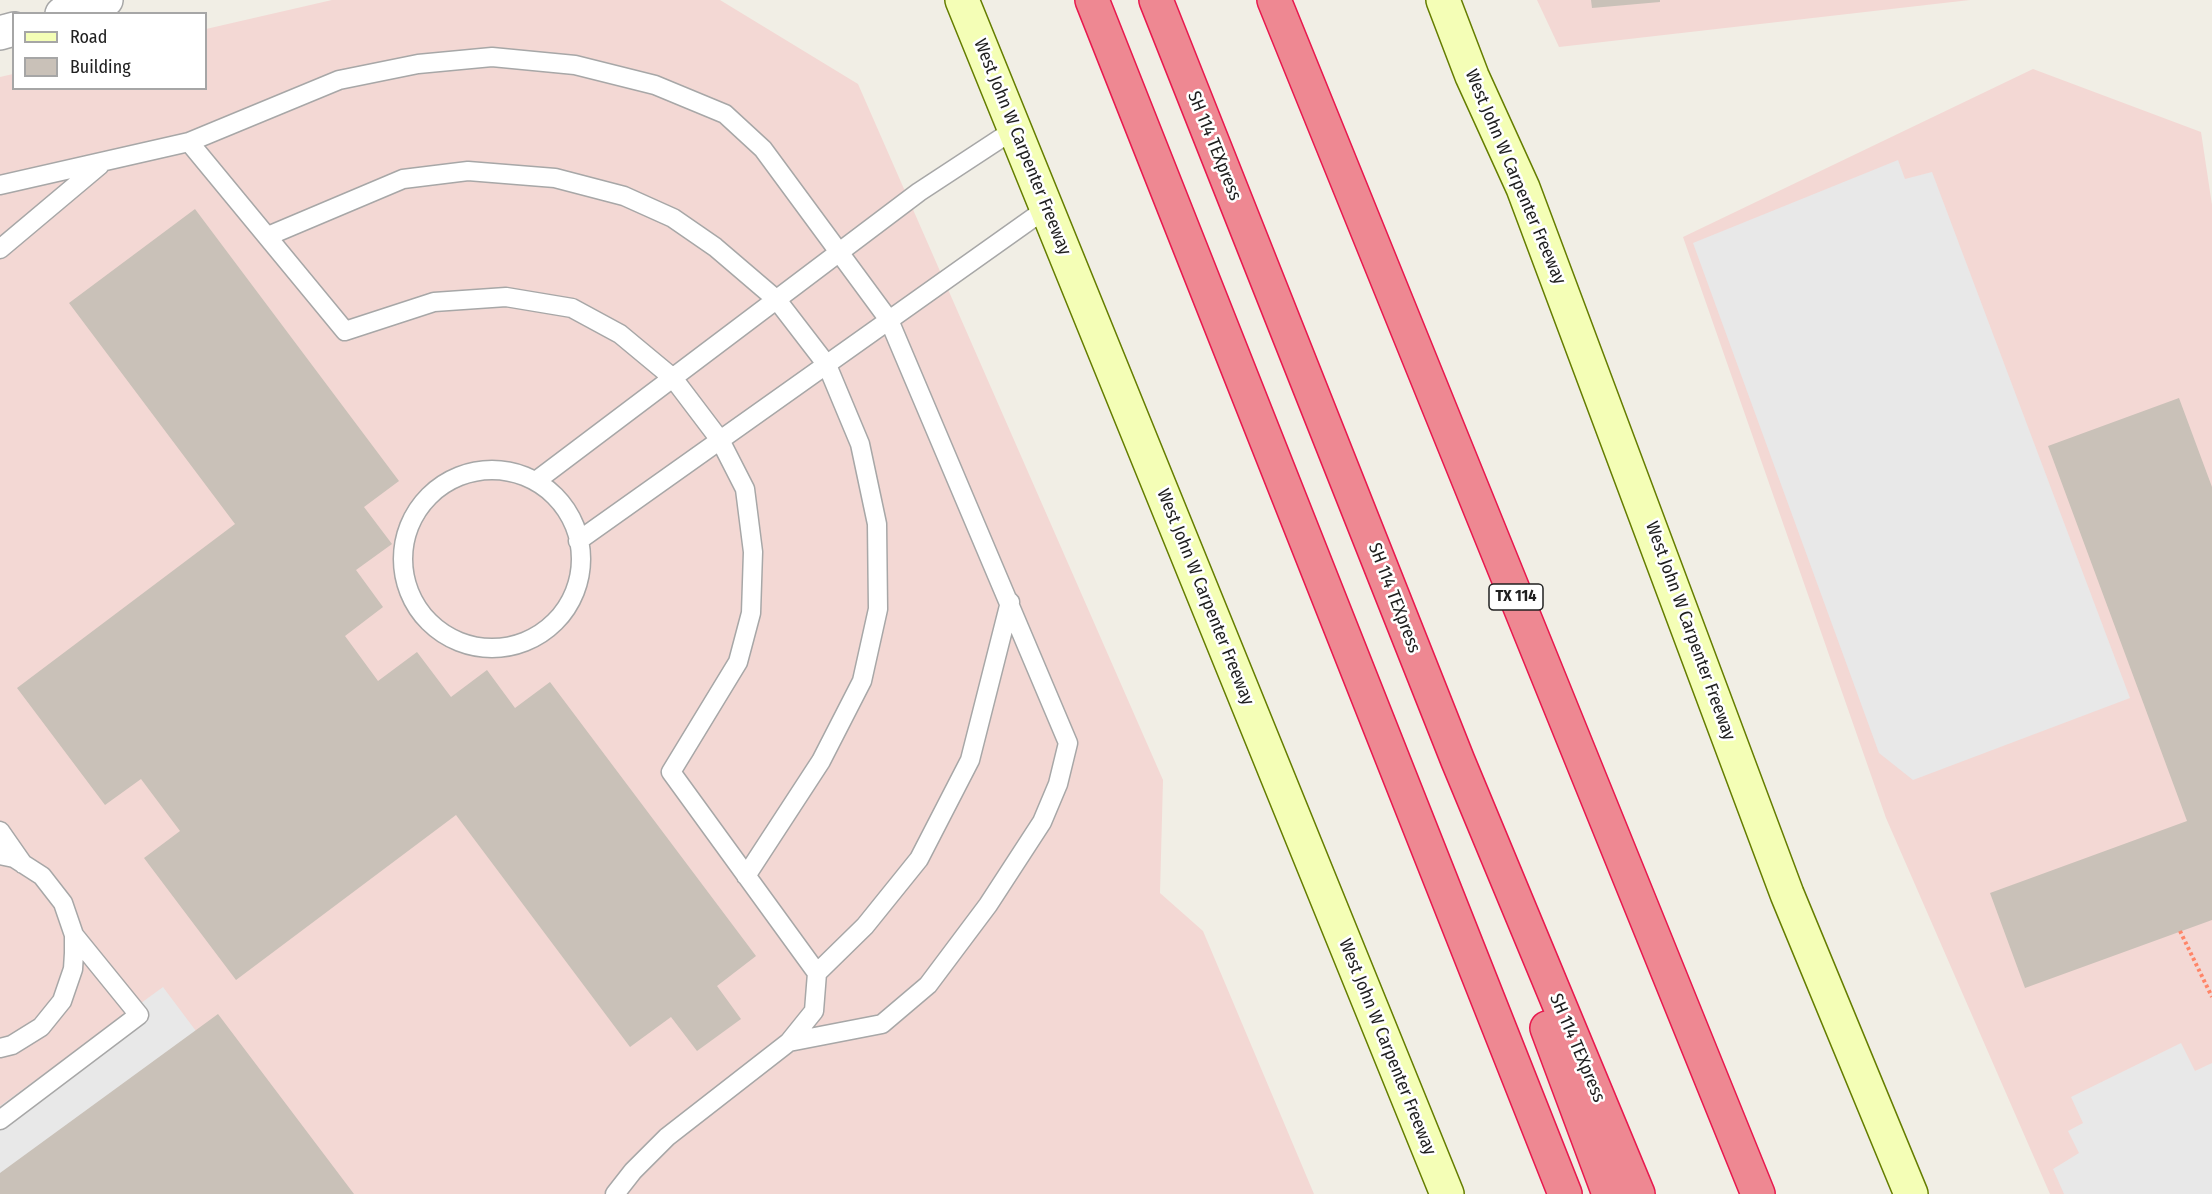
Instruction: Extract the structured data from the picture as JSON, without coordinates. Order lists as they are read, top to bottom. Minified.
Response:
{"streets":{"highway":["SH 114 TEXpress","TX 114"],"main road":["West John W Carpenter Freeway"]},"legend":["Road","Building"]}
